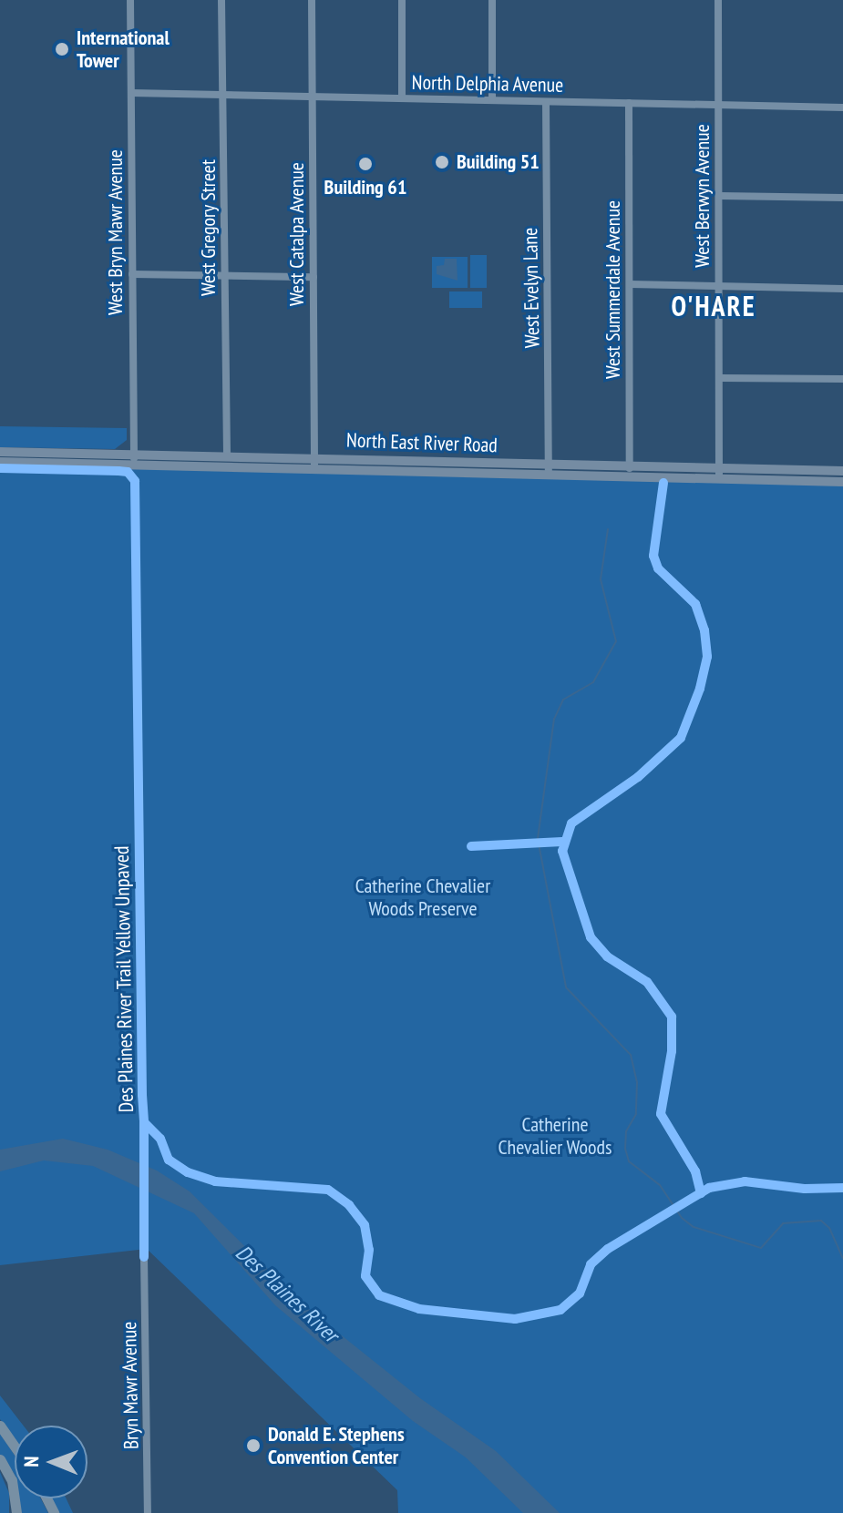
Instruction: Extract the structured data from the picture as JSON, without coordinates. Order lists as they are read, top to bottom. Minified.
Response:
{"streets":{"main road":["North East River Road"],"street":["North Delphia Avenue","West Berwyn Avenue","West Gregory Street","West Bryn Mawr Avenue","West Catalpa Avenue","West Evelyn Lane","West Summerdale Avenue","Bryn Mawr Avenue"],"cycle path":["Des Plaines River Trail Yellow Unpaved"]},"crossings":[["North Delphia Avenue","West Berwyn Avenue"],["North Delphia Avenue","West Gregory Street"],["North Delphia Avenue","West Bryn Mawr Avenue"],["North Delphia Avenue","West Catalpa Avenue"],["North Delphia Avenue","West Evelyn Lane"],["North Delphia Avenue","West Summerdale Avenue"],["West Berwyn Avenue","North East River Road"],["West Gregory Street","North East River Road"],["West Bryn Mawr Avenue","North East River Road"],["West Catalpa Avenue","North East River Road"],["West Evelyn Lane","North East River Road"],["West Summerdale Avenue","North East River Road"]],"districts":["O'HARE"],"water":["Des Plaines River"],"parks":["Catherine Chevalier Woods Preserve","Catherine Chevalier Woods"],"places":["International Tower","Building 51","Building 61","Donald E. Stephens Convention Center"],"north":"left"}
